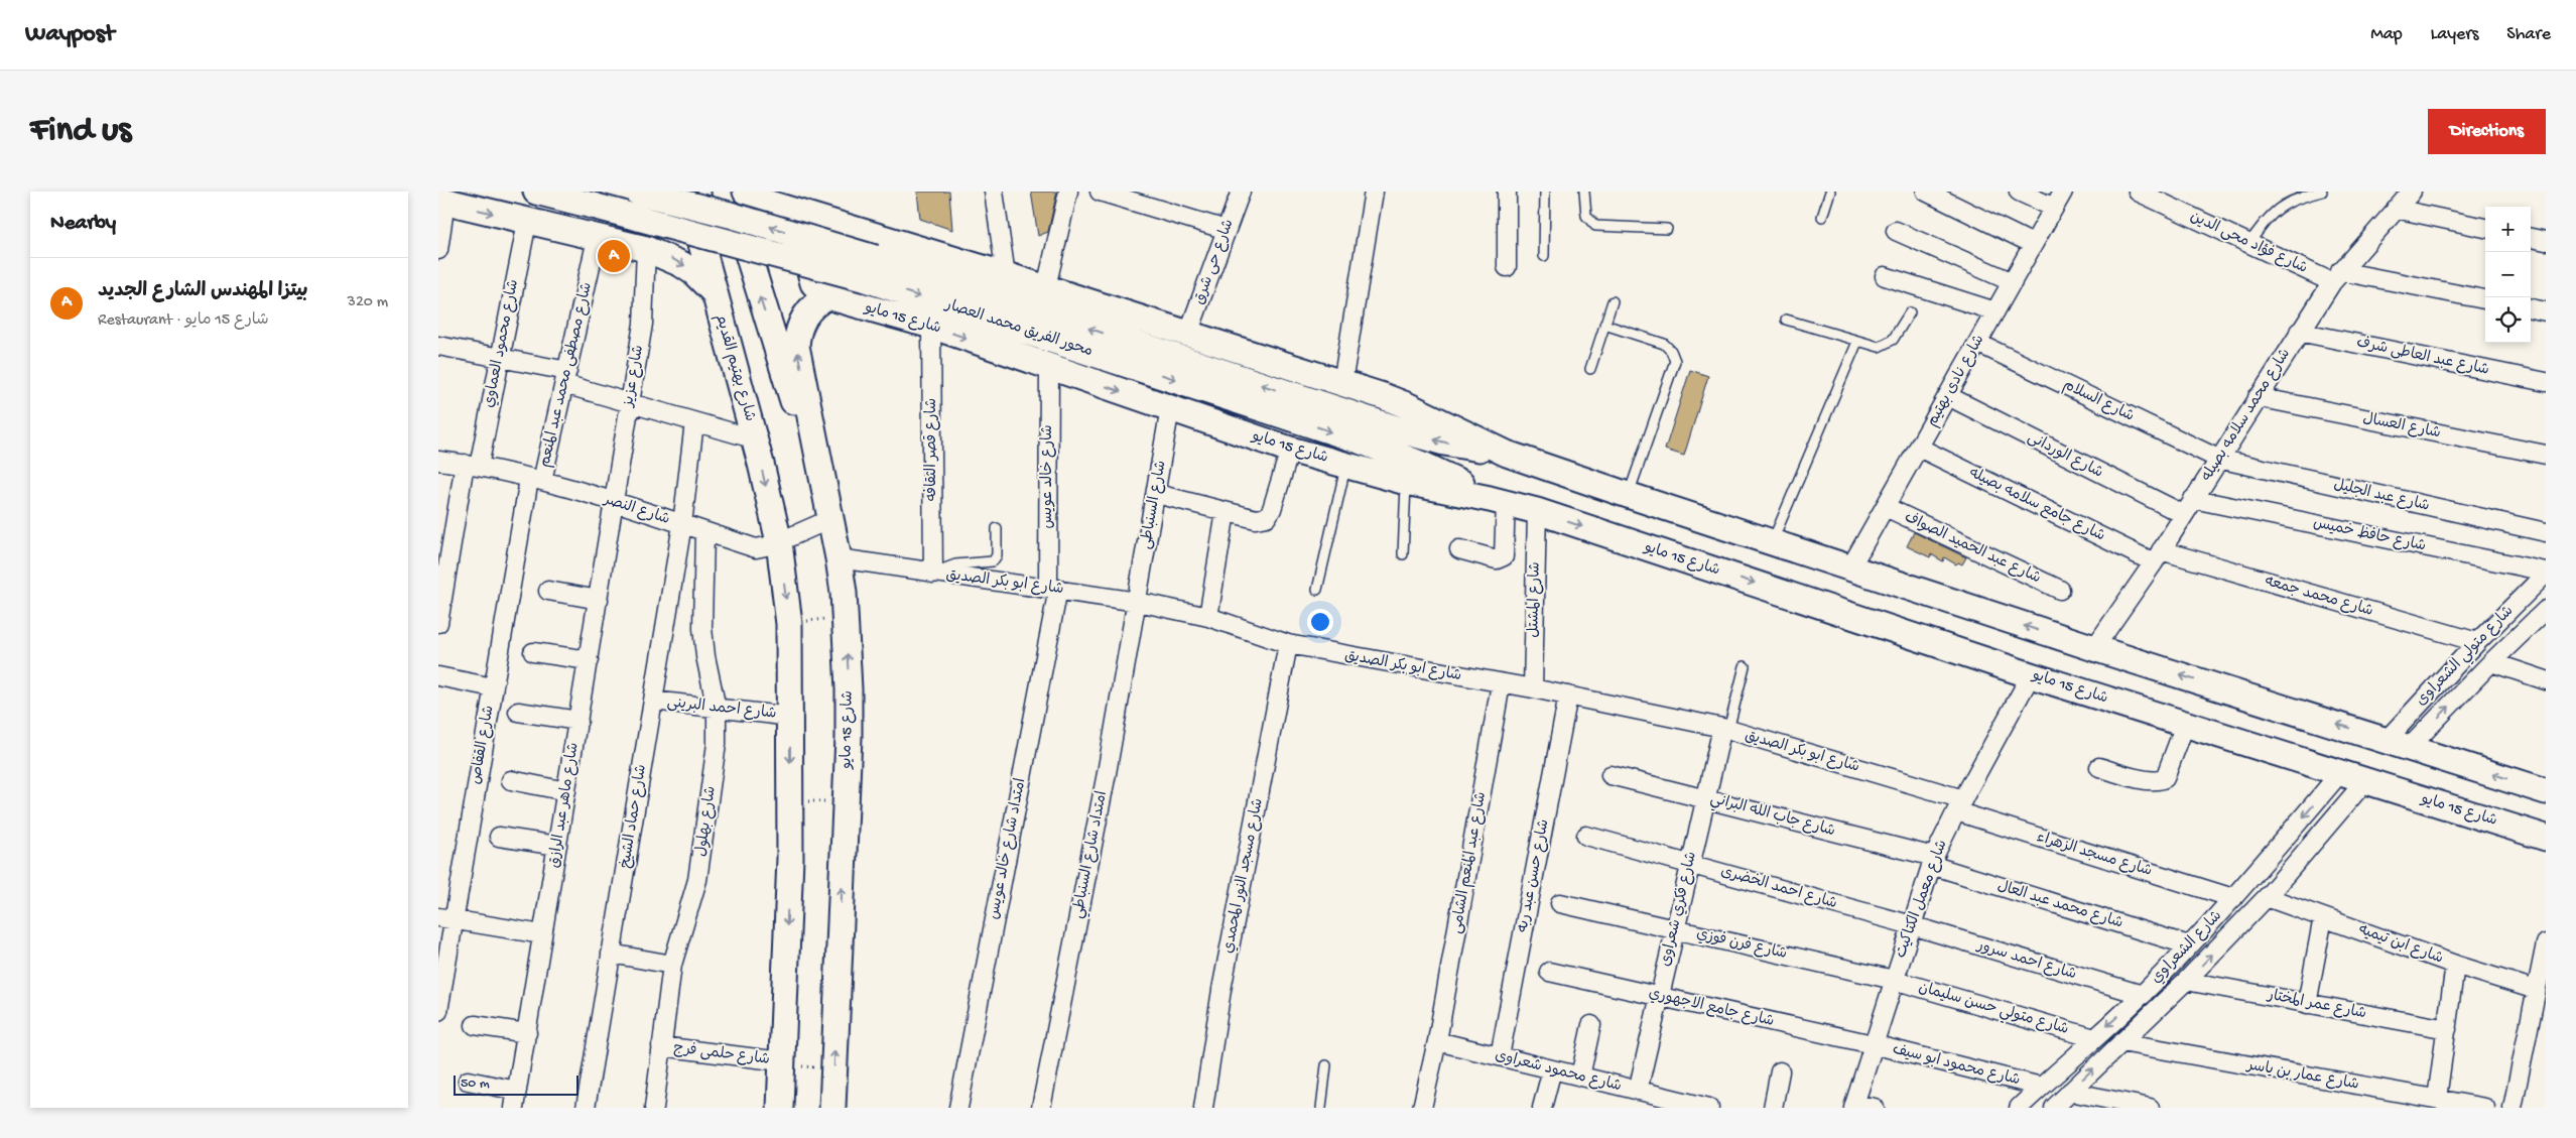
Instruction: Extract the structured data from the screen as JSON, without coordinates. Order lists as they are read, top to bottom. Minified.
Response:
{"streets":{"main road":["شارع 15 مايو","محور الفريق محمد العصار","شارع بهتيم القديم"],"street":["شارع فؤاد محى الدين","شارع حى شرق","شارع محمود العماوي","شارع عبد العاطى شرف","شارع مصطفى محمد عبد المنعم","شارع عزيز","شارع نادى بهتيم","شارع السلام","شارع محمد سلامه بصيله","شارع العسال","شارع قصر الثقافه","شارع الوردانى","شارع خالد عويس","شارع عبد الجليل","شارع السنباطى","شارع جامع سلامه بصيله","شارع النصر","شارع حافظ خميس","شارع عبد الحميد الصواف","شارع ابو بكر الصديق","شارع محمد جمعه","شارع المشتل","شارع متولي الشعراوى","شارع احمد البرينى","شارع القفاص","شارع ماهر عبد الرازق","شارع جاب الله البراني","شارع حماد الشيخ","شارع بهلول","امتداد شارع خالد عويس","امتداد شارع السنباطي","شارع مسجد الزهراء","شارع عبد المنعم الشامى","شارع مسجد النور المحمدي","شارع حسن عبد ربه","شارع احمد الخضرى","شارع معمل الكتاكيت","شارع محمد عبد العال","شارع فكري شعراوى","شارع فرن فوزي","شارع ابن تيميه","شارع الشعراوي","شارع احمد سرور","شارع عمر المختار","شارع جامع الاجهوري","شارع متولي حسن سليمان","شارع حلمى فرج","شارع محمود ابو سيف","شارع محمود شعراوى","شارع عمار بن ياسر"]},"crossings":[["شارع فؤاد محى الدين","شارع محمد سلامه بصيله"],["شارع 15 مايو","محور الفريق محمد العصار"],["شارع 15 مايو","شارع قصر الثقافه"],["شارع 15 مايو","شارع خالد عويس"],["شارع 15 مايو","شارع السنباطى"],["شارع 15 مايو","شارع النصر"],["شارع 15 مايو","شارع ابو بكر الصديق"],["شارع 15 مايو","شارع المشتل"],["شارع 15 مايو","شارع معمل الكتاكيت"],["شارع 15 مايو","شارع الشعراوي"],["شارع محمود العماوي","شارع النصر"],["شارع عبد العاطى شرف","شارع محمد سلامه بصيله"],["شارع بهتيم القديم","شارع النصر"],["شارع مصطفى محمد عبد المنعم","شارع النصر"],["شارع مصطفى محمد عبد المنعم","شارع القفاص"],["شارع عزيز","شارع النصر"],["شارع عزيز","شارع ماهر عبد الرازق"],["شارع نادى بهتيم","شارع السلام"],["شارع نادى بهتيم","شارع الوردانى"],["شارع نادى بهتيم","شارع جامع سلامه بصيله"],["شارع نادى بهتيم","شارع عبد الحميد الصواف"],["شارع السلام","شارع محمد سلامه بصيله"],["شارع السلام","شارع عبد الجليل"],["شارع محمد سلامه بصيله","شارع العسال"],["شارع محمد سلامه بصيله","شارع الوردانى"],["شارع محمد سلامه بصيله","شارع عبد الجليل"],["شارع محمد سلامه بصيله","شارع جامع سلامه بصيله"],["شارع محمد سلامه بصيله","شارع حافظ خميس"],["شارع محمد سلامه بصيله","شارع محمد جمعه"],["شارع قصر الثقافه","شارع ابو بكر الصديق"],["شارع خالد عويس","شارع ابو بكر الصديق"],["شارع خالد عويس","امتداد شارع خالد عويس"],["شارع السنباطى","شارع ابو بكر الصديق"],["شارع السنباطى","امتداد شارع السنباطي"],["شارع جامع سلامه بصيله","شارع محمد جمعه"],["شارع النصر","شارع القفاص"],["شارع النصر","شارع ماهر عبد الرازق"],["شارع النصر","شارع حماد الشيخ"],["شارع النصر","شارع بهلول"],["شارع حافظ خميس","شارع متولي الشعراوى"],["شارع ابو بكر الصديق","شارع المشتل"],["شارع ابو بكر الصديق","امتداد شارع خالد عويس"],["شارع ابو بكر الصديق","امتداد شارع السنباطي"],["شارع ابو بكر الصديق","شارع مسجد الزهراء"],["شارع ابو بكر الصديق","شارع عبد المنعم الشامى"],["شارع ابو بكر الصديق","شارع مسجد النور المحمدي"],["شارع ابو بكر الصديق","شارع حسن عبد ربه"],["شارع ابو بكر الصديق","شارع معمل الكتاكيت"],["شارع ابو بكر الصديق","شارع فكري شعراوى"],["شارع محمد جمعه","شارع متولي الشعراوى"],["شارع احمد البرينى","شارع حماد الشيخ"],["شارع احمد البرينى","شارع بهلول"],["شارع جاب الله البراني","شارع معمل الكتاكيت"],["شارع جاب الله البراني","شارع محمد عبد العال"],["شارع جاب الله البراني","شارع فكري شعراوى"],["شارع بهلول","شارع حلمى فرج"],["شارع مسجد الزهراء","شارع معمل الكتاكيت"],["شارع مسجد الزهراء","شارع الشعراوي"],["شارع عبد المنعم الشامى","شارع محمود شعراوى"],["شارع حسن عبد ربه","شارع محمود شعراوى"],["شارع احمد الخضرى","شارع معمل الكتاكيت"],["شارع احمد الخضرى","شارع فكري شعراوى"],["شارع احمد الخضرى","شارع احمد سرور"],["شارع معمل الكتاكيت","شارع محمد عبد العال"],["شارع معمل الكتاكيت","شارع فرن فوزي"],["شارع معمل الكتاكيت","شارع احمد سرور"],["شارع معمل الكتاكيت","شارع جامع الاجهوري"],["شارع معمل الكتاكيت","شارع متولي حسن سليمان"],["شارع معمل الكتاكيت","شارع محمود ابو سيف"],["شارع محمد عبد العال","شارع الشعراوي"],["شارع فكري شعراوى","شارع فرن فوزي"],["شارع فكري شعراوى","شارع جامع الاجهوري"],["شارع فكري شعراوى","شارع محمود شعراوى"],["شارع فرن فوزي","شارع متولي حسن سليمان"],["شارع ابن تيميه","شارع الشعراوي"],["شارع الشعراوي","شارع احمد سرور"],["شارع الشعراوي","شارع عمر المختار"],["شارع الشعراوي","شارع متولي حسن سليمان"],["شارع الشعراوي","شارع محمود ابو سيف"],["شارع الشعراوي","شارع عمار بن ياسر"],["شارع جامع الاجهوري","شارع محمود ابو سيف"]],"scale_bar":"50 m","page":{"header":"Waypost","nav":["Map","Layers","Share"],"buttons":"Directions","title":"Find us","heading":"Nearby","map_buttons":["+","−"],"pins":"A","list":[{"mark":"A","name":"بيتزا المهندس الشارع الجديد","note":"Restaurant · شارع 15 مايو","value":"320 m"}],"scale":"50 m"}}
